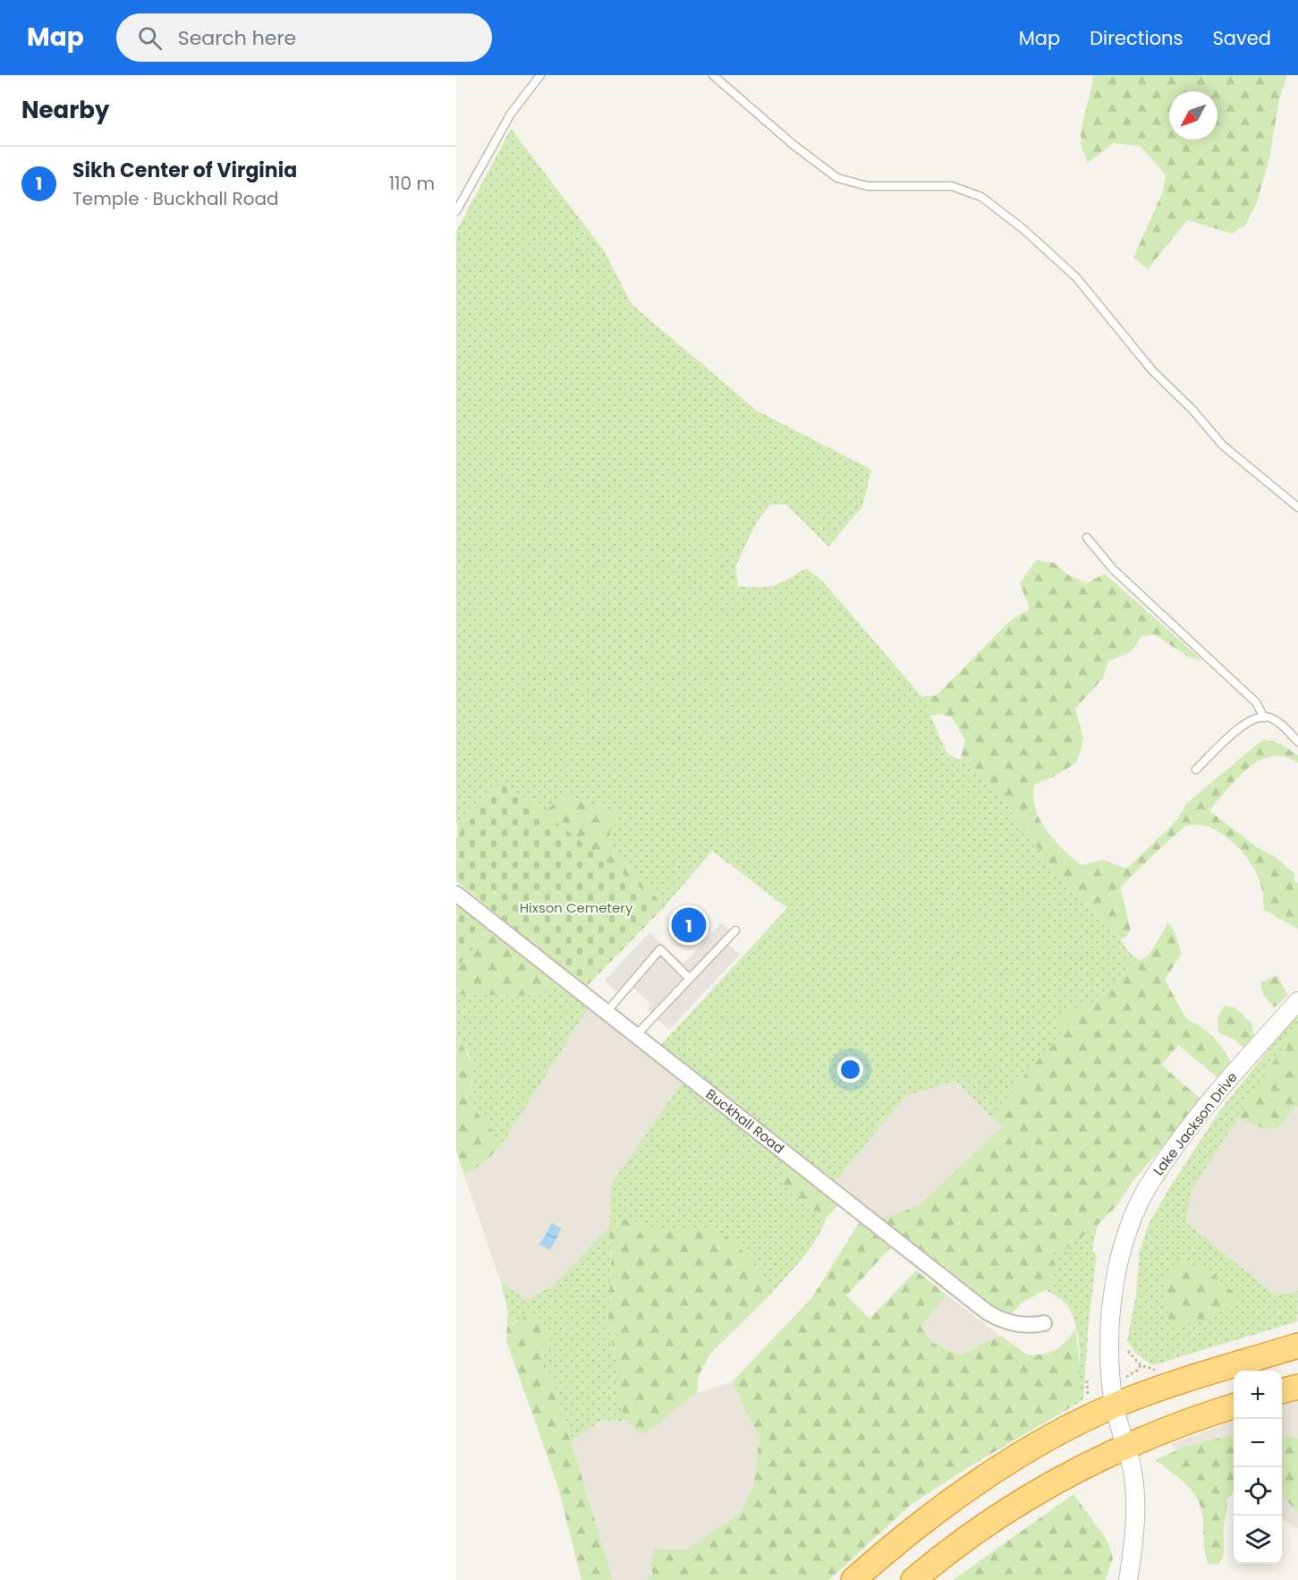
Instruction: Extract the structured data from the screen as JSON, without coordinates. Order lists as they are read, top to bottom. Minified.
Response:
{"streets":{"street":["Buckhall Road","Lake Jackson Drive"]},"parks":["Hixson Cemetery"],"north":"bottom left","page":{"header":"Map","search":"Search here","nav":["Map","Directions","Saved"],"heading":"Nearby","list":[{"mark":"1","name":"Sikh Center of Virginia","note":"Temple · Buckhall Road","value":"110 m"}],"pins":"1","map_buttons":["+","−"]}}
